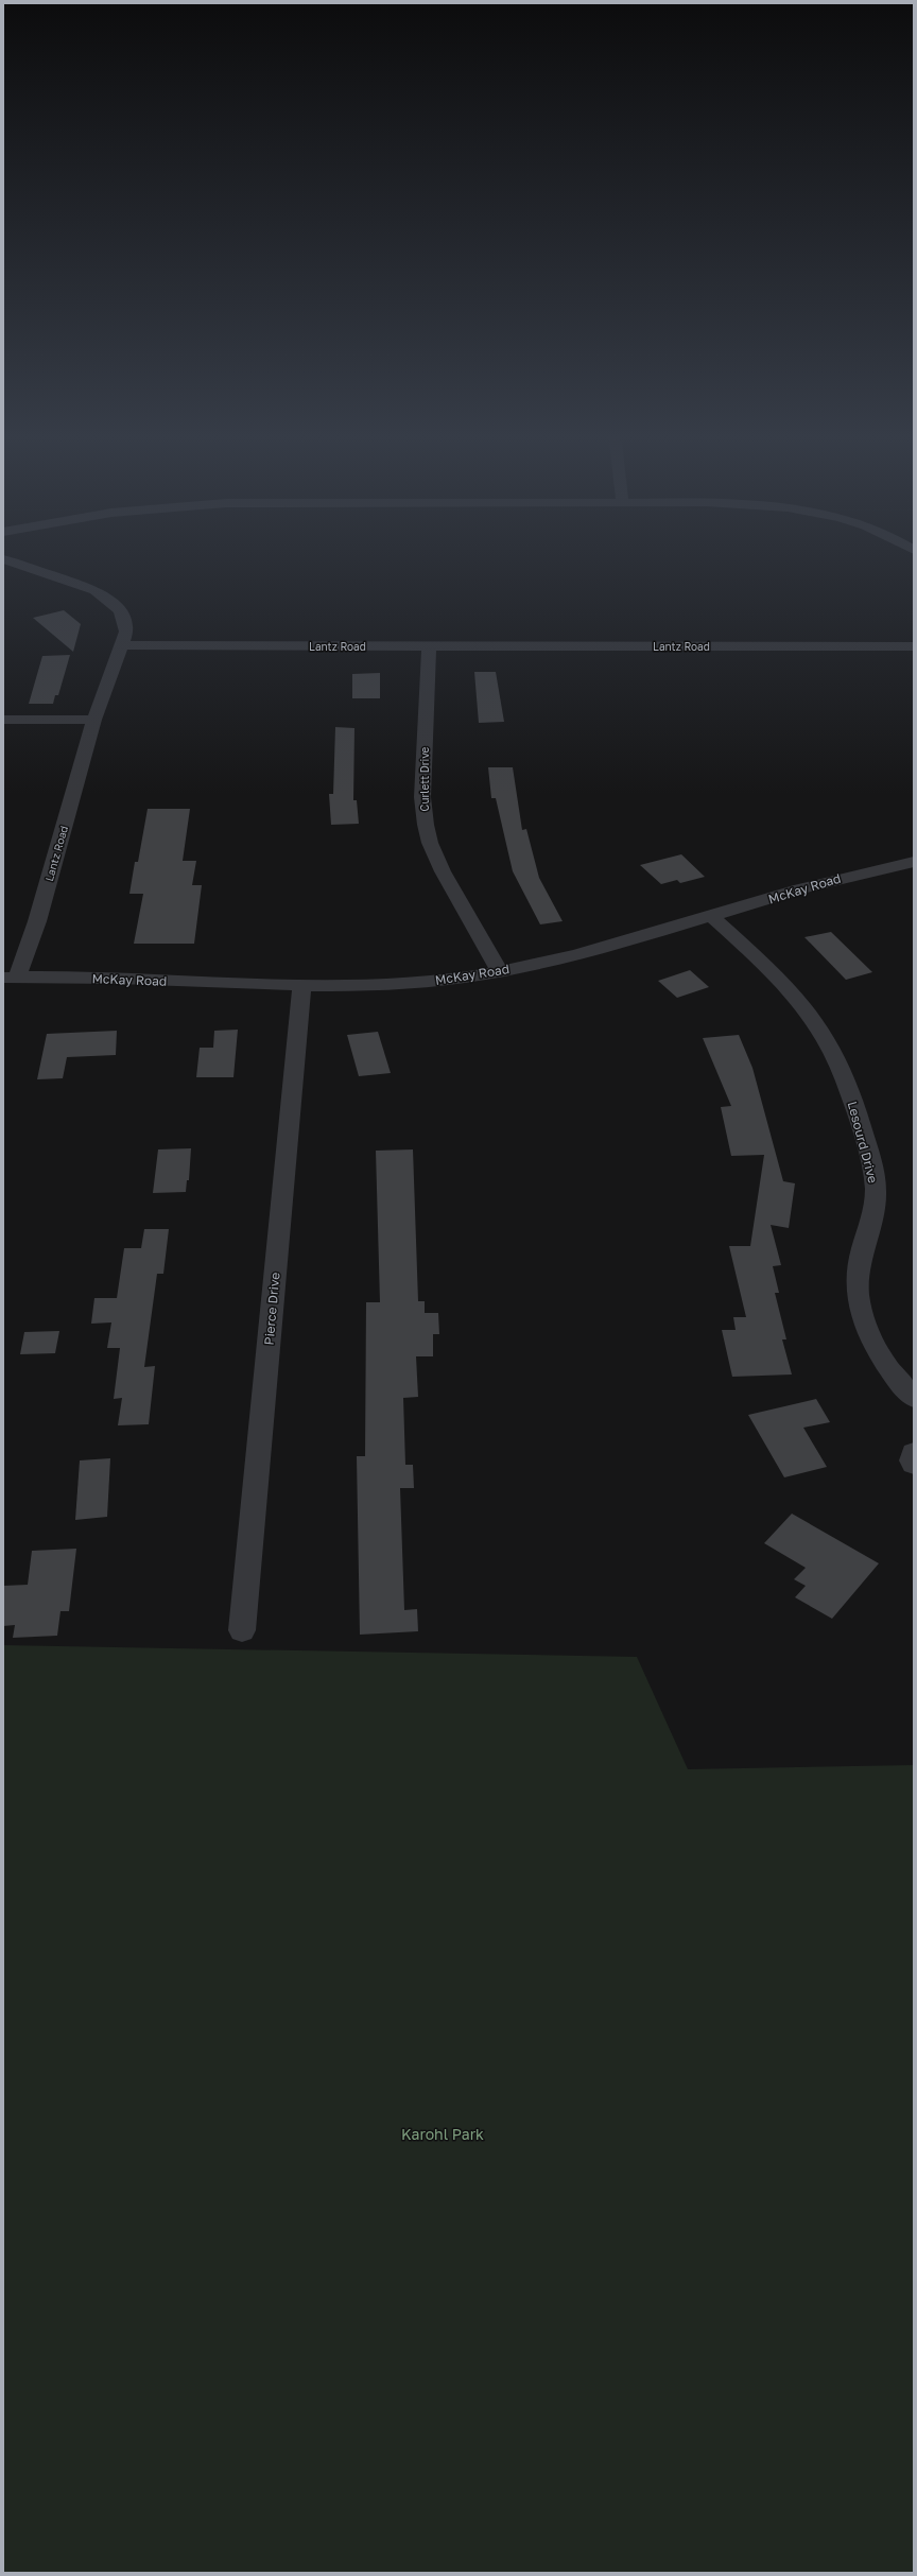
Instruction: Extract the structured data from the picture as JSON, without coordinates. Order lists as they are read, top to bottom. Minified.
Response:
{"streets":{"street":["Lantz Road","Curlett Drive","McKay Road","Lesourd Drive","Pierce Drive"]},"crossings":[["Lantz Road","Curlett Drive"],["Lantz Road","McKay Road"],["Curlett Drive","McKay Road"],["McKay Road","Lesourd Drive"],["McKay Road","Pierce Drive"]],"parks":["Karohl Park"]}
